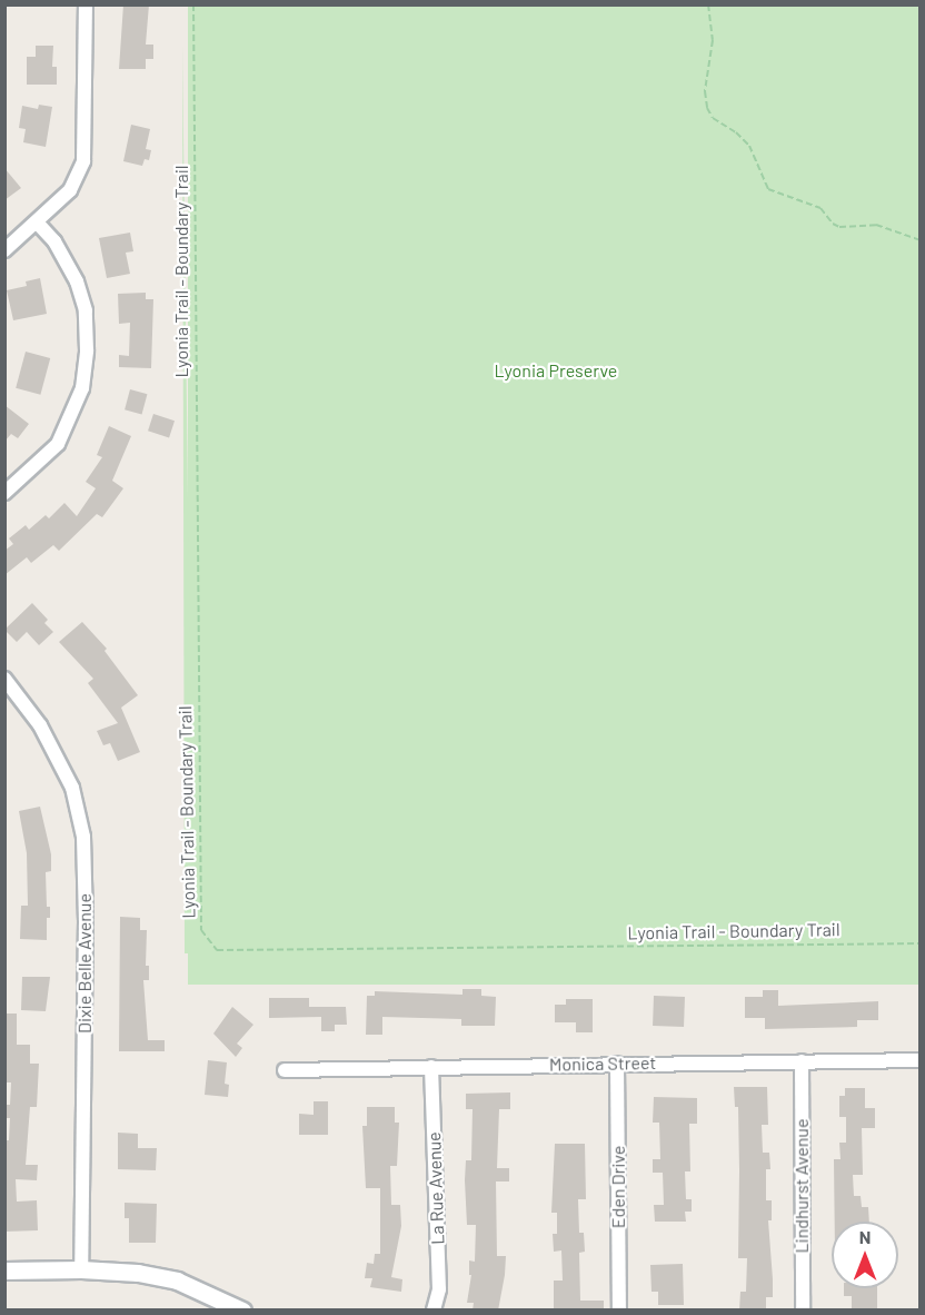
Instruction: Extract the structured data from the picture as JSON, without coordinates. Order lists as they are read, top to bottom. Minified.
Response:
{"streets":{"street":["Dixie Belle Avenue","Monica Street","Lindhurst Avenue","Eden Drive","La Rue Avenue"],"path":["Lyonia Trail - Boundary Trail"]},"crossings":[["Monica Street","Lindhurst Avenue"],["Monica Street","Eden Drive"],["Monica Street","La Rue Avenue"]],"parks":["Lyonia Preserve"],"north":"top"}
